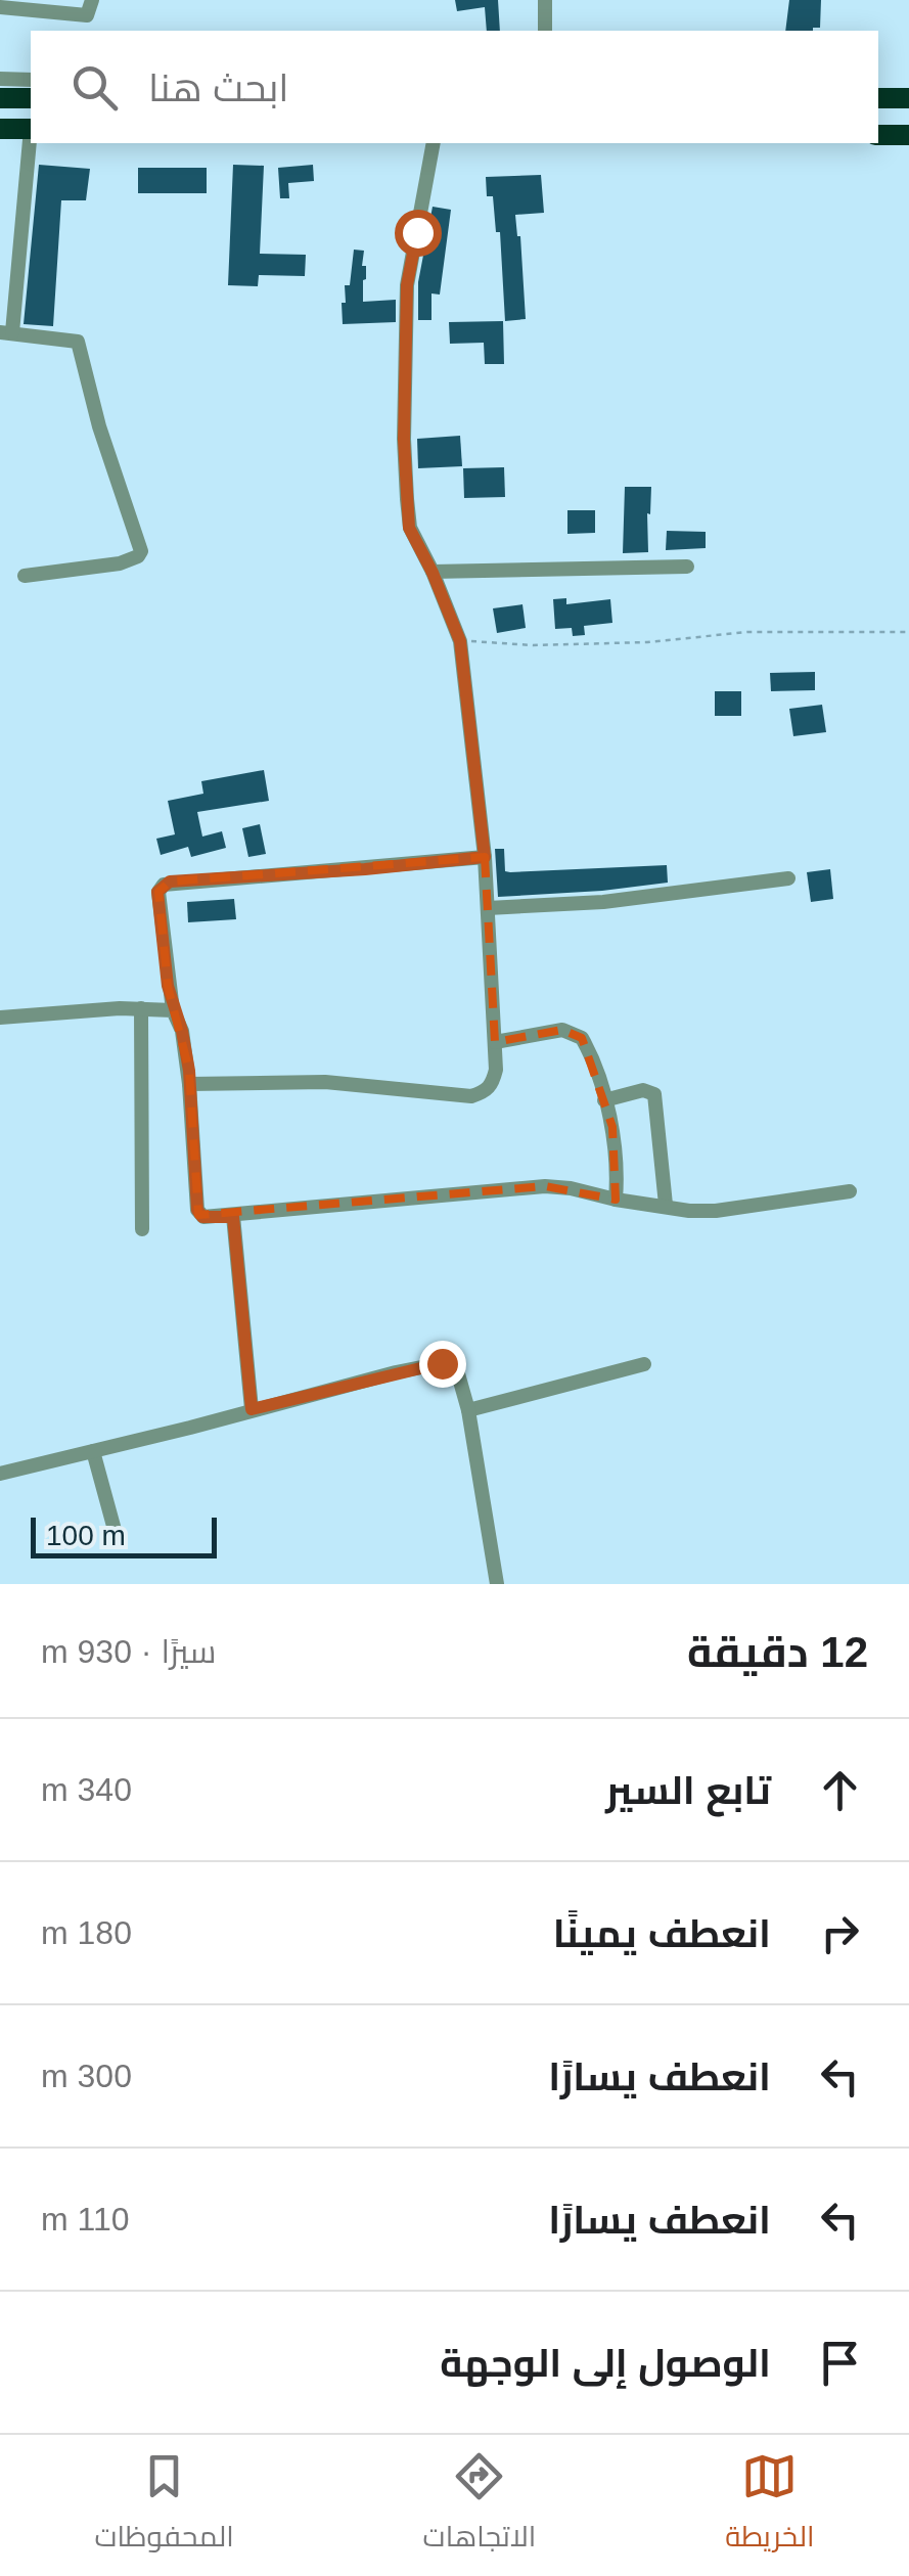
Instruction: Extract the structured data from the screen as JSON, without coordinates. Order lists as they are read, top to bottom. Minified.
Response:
{"scale_bar":"100 m","page":{"search":"ابحث هنا","scale":"100 m","heading":["12 دقيقة","سيرًا · 930 m"],"list":[["تابع السير","340 m"],["انعطف يمينًا","180 m"],["انعطف يسارًا","300 m"],["انعطف يسارًا","110 m"],"الوصول إلى الوجهة"],"nav":["الخريطة","الاتجاهات","المحفوظات"]}}
